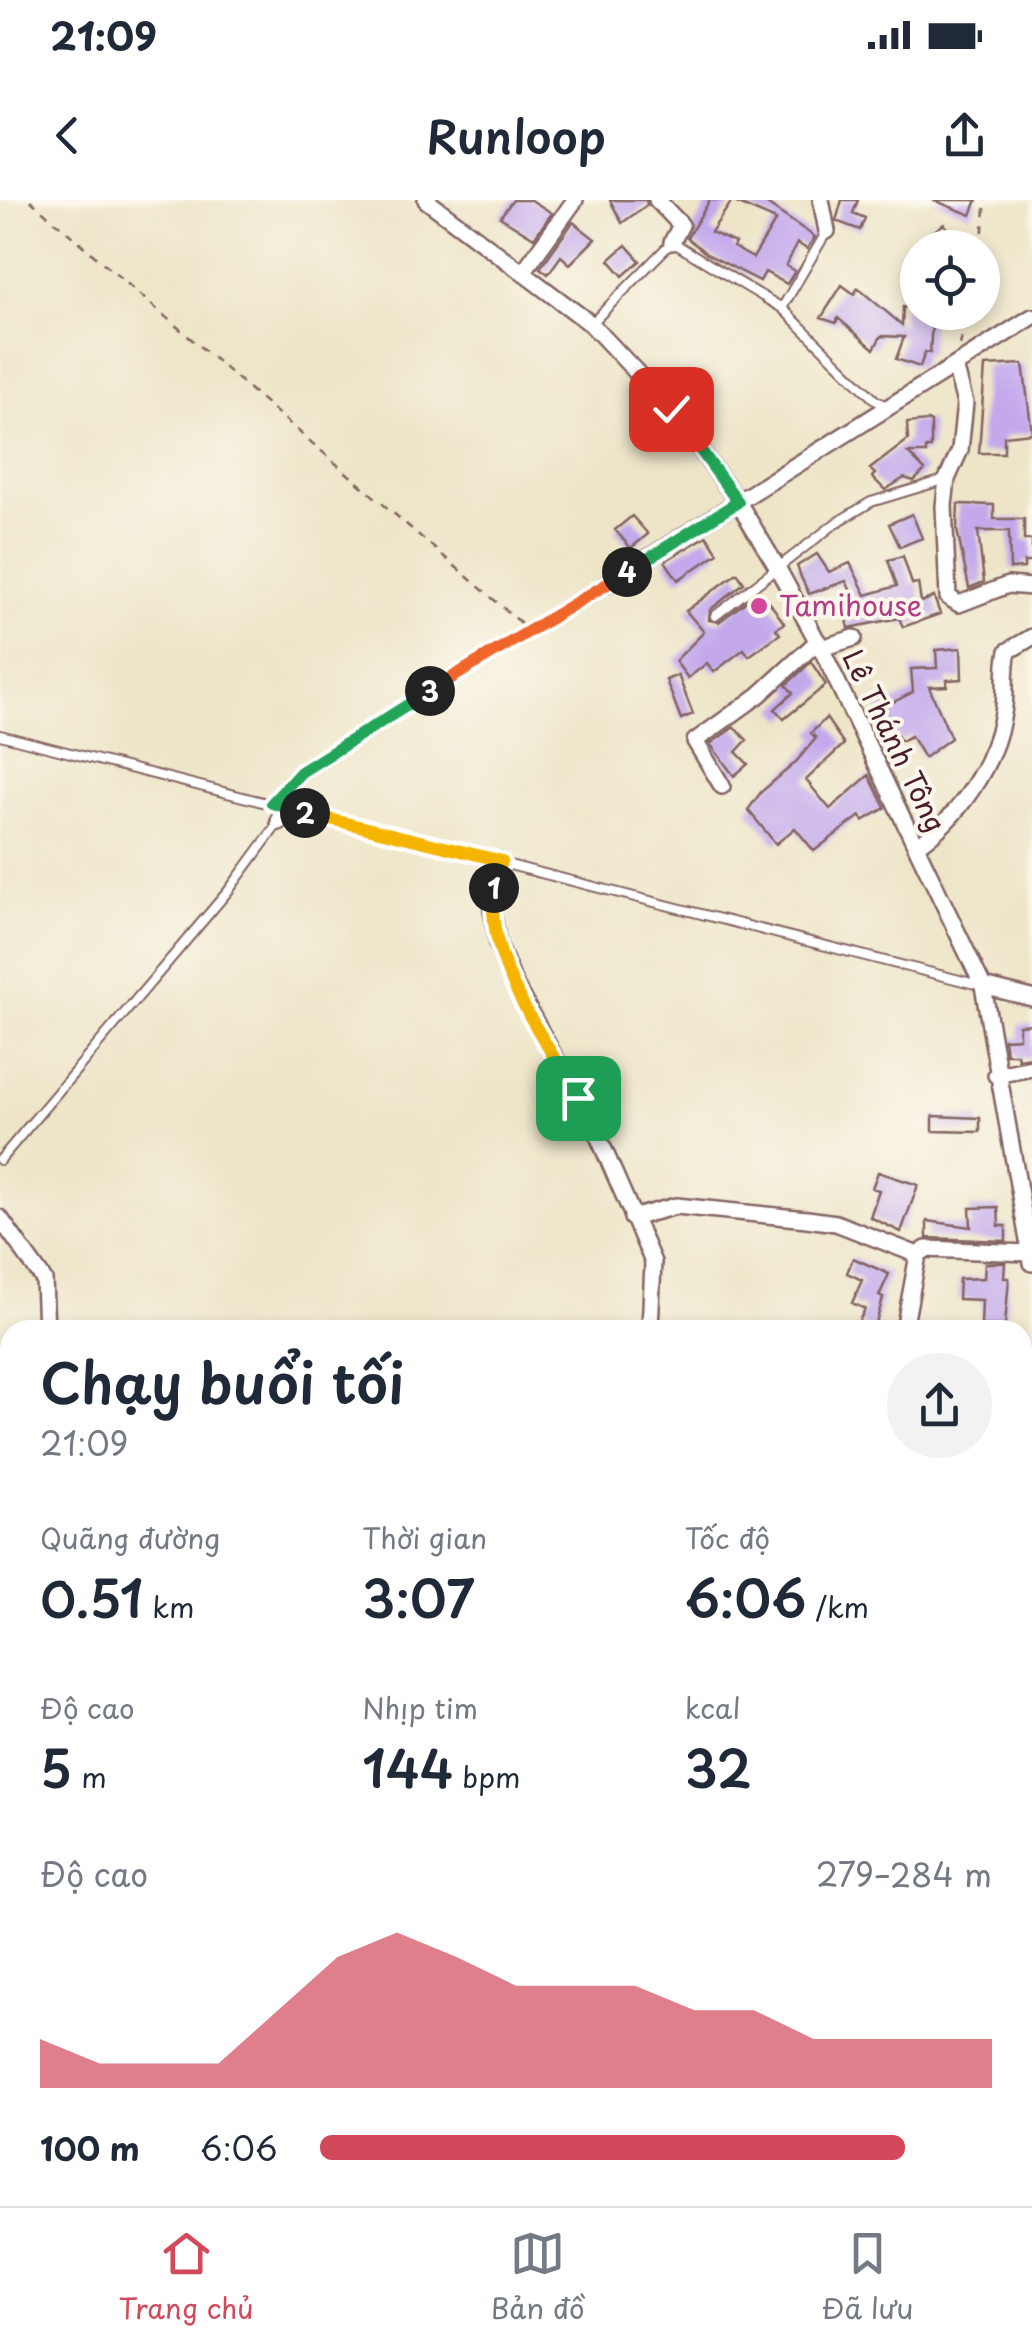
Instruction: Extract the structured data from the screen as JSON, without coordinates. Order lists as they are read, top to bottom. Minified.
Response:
{"streets":{"street":["Lê Thánh Tông"]},"places":["Tamihouse"],"page":{"status":"21:09","header":"Runloop","pins":["4","3","2","1"],"heading":["Chạy buổi tối","21:09"],"stats":[["Quãng đường","0.51 km"],["Thời gian","3:07"],["Tốc độ","6:06 /km"],["Độ cao","5 m"],["Nhịp tim","144 bpm"],["kcal","32"]],"chart":["Độ cao","279–284 m"],"list":[{"name":"100 m","note":"6:06"}],"tabs":["Trang chủ","Bản đồ","Đã lưu"]}}
